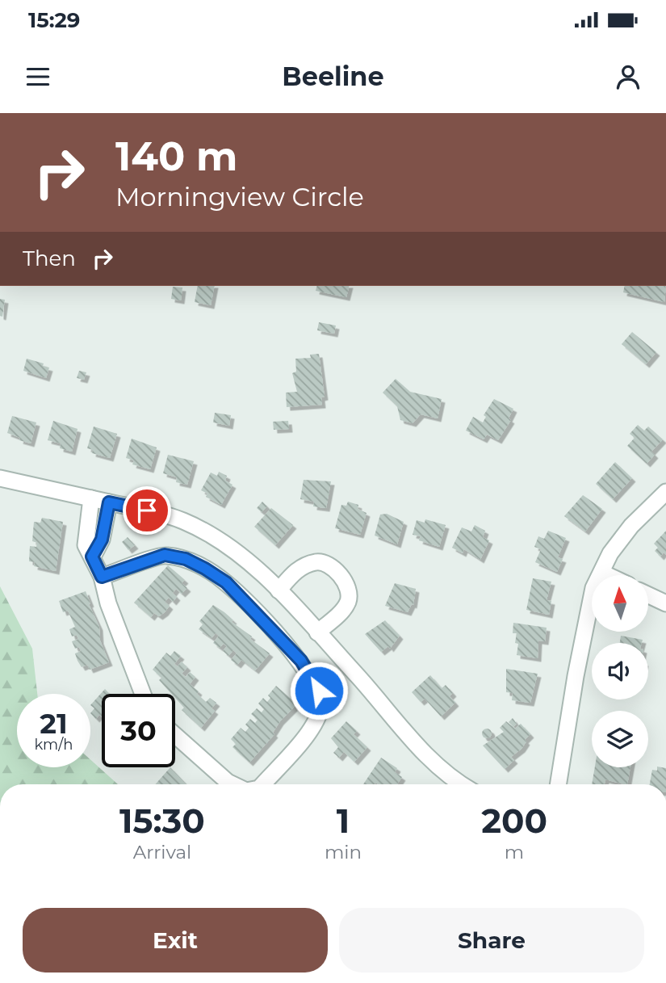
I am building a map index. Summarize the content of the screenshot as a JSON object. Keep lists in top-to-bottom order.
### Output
{
  "north": "top",
  "page": {
    "status": "15:29",
    "header": "Beeline",
    "turn": ["140 m", "Morningview Circle"],
    "then": "Then",
    "speed": "21 km/h",
    "limit": "30",
    "eta": [
      "15:30",
      "Arrival",
      "1",
      "min",
      "200",
      "m"
    ],
    "buttons": ["Exit", "Share"]
  }
}
